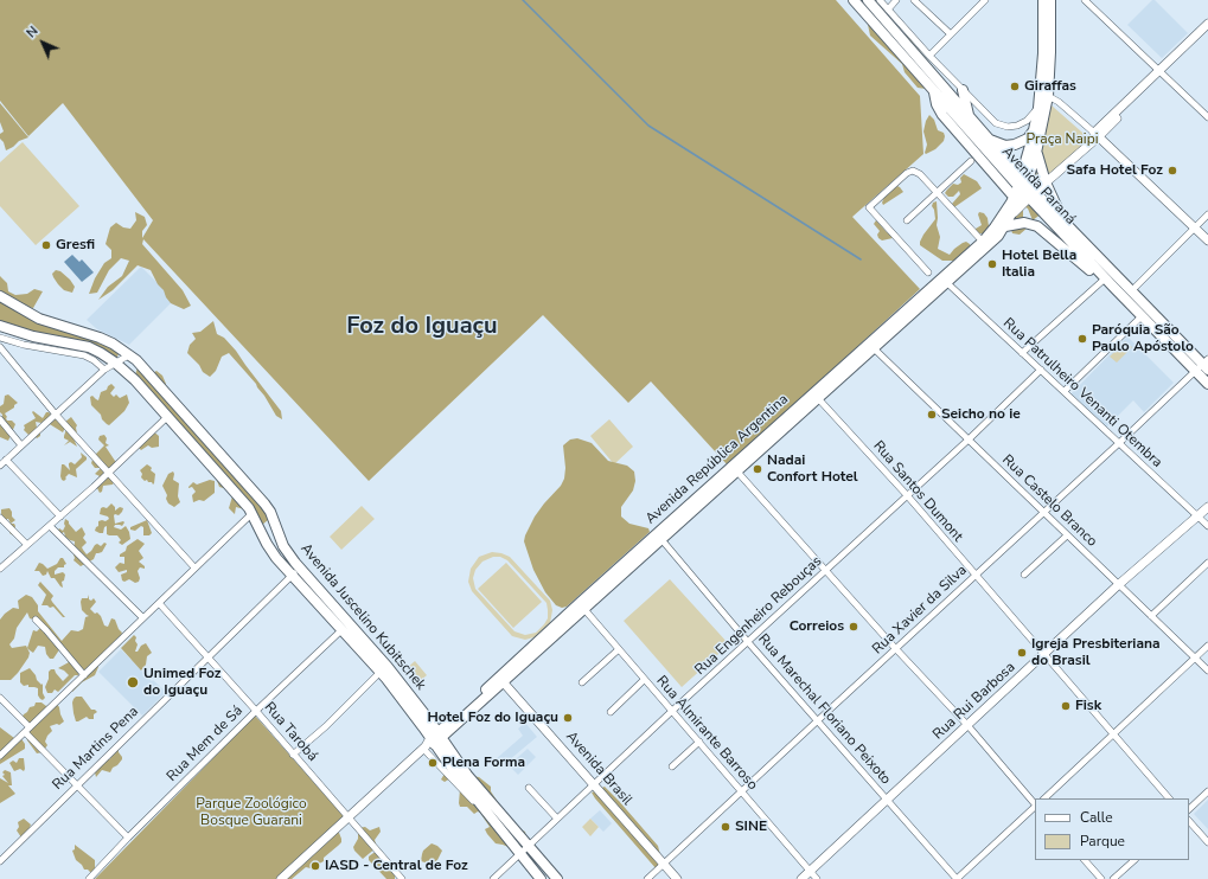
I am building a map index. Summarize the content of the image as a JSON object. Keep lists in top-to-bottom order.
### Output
{
  "streets": {
    "main road": ["Avenida Paraná", "Avenida República Argentina", "Avenida Juscelino Kubitschek"],
    "street": [
      "Rua Patrulheiro Venanti Otembra",
      "Rua Santos Dumont",
      "Rua Castelo Branco",
      "Rua Xavier da Silva",
      "Rua Engenheiro Rebouças",
      "Rua Rui Barbosa",
      "Rua Marechal Floriano Peixoto",
      "Rua Tarobá",
      "Rua Almirante Barroso",
      "Rua Mem de Sá",
      "Rua Martins Pena",
      "Avenida Brasil"
    ]
  },
  "crossings": [
    ["Avenida Paraná", "Avenida República Argentina"],
    ["Avenida Paraná", "Rua Xavier da Silva"],
    ["Rua Patrulheiro Venanti Otembra", "Avenida República Argentina"],
    ["Rua Patrulheiro Venanti Otembra", "Rua Xavier da Silva"],
    ["Rua Patrulheiro Venanti Otembra", "Rua Engenheiro Rebouças"],
    ["Rua Patrulheiro Venanti Otembra", "Rua Rui Barbosa"],
    ["Avenida República Argentina", "Rua Santos Dumont"],
    ["Avenida República Argentina", "Rua Castelo Branco"],
    ["Avenida República Argentina", "Avenida Juscelino Kubitschek"],
    ["Avenida República Argentina", "Rua Marechal Floriano Peixoto"],
    ["Avenida República Argentina", "Rua Tarobá"],
    ["Avenida República Argentina", "Rua Almirante Barroso"],
    ["Avenida República Argentina", "Avenida Brasil"],
    ["Rua Santos Dumont", "Rua Xavier da Silva"],
    ["Rua Santos Dumont", "Rua Engenheiro Rebouças"],
    ["Rua Santos Dumont", "Rua Rui Barbosa"],
    ["Rua Castelo Branco", "Rua Xavier da Silva"],
    ["Rua Castelo Branco", "Rua Engenheiro Rebouças"],
    ["Rua Castelo Branco", "Rua Rui Barbosa"],
    ["Rua Xavier da Silva", "Rua Marechal Floriano Peixoto"],
    ["Rua Xavier da Silva", "Rua Almirante Barroso"],
    ["Rua Xavier da Silva", "Avenida Brasil"],
    ["Rua Engenheiro Rebouças", "Avenida Juscelino Kubitschek"],
    ["Rua Engenheiro Rebouças", "Rua Marechal Floriano Peixoto"],
    ["Rua Engenheiro Rebouças", "Rua Almirante Barroso"],
    ["Rua Engenheiro Rebouças", "Avenida Brasil"],
    ["Avenida Juscelino Kubitschek", "Rua Mem de Sá"],
    ["Avenida Juscelino Kubitschek", "Rua Martins Pena"],
    ["Rua Rui Barbosa", "Rua Marechal Floriano Peixoto"],
    ["Rua Rui Barbosa", "Rua Almirante Barroso"],
    ["Rua Tarobá", "Rua Mem de Sá"],
    ["Rua Tarobá", "Rua Martins Pena"]
  ],
  "districts": ["Foz do Iguaçu"],
  "parks": ["Praça Naipi", "Parque Zoológico Bosque Guarani"],
  "places": [
    "Giraffas",
    "Safa Hotel Foz",
    "Gresfi",
    "Hotel Bella Italia",
    "Paróquia São Paulo Apóstolo",
    "Seicho no ie",
    "Nadai Confort Hotel",
    "Correios",
    "Igreja Presbiteriana do Brasil",
    "Unimed Foz do Iguaçu",
    "Fisk",
    "Hotel Foz do Iguaçu",
    "Plena Forma",
    "SINE",
    "IASD - Central de Foz"
  ],
  "legend": ["Calle", "Parque"],
  "north": "top left"
}
